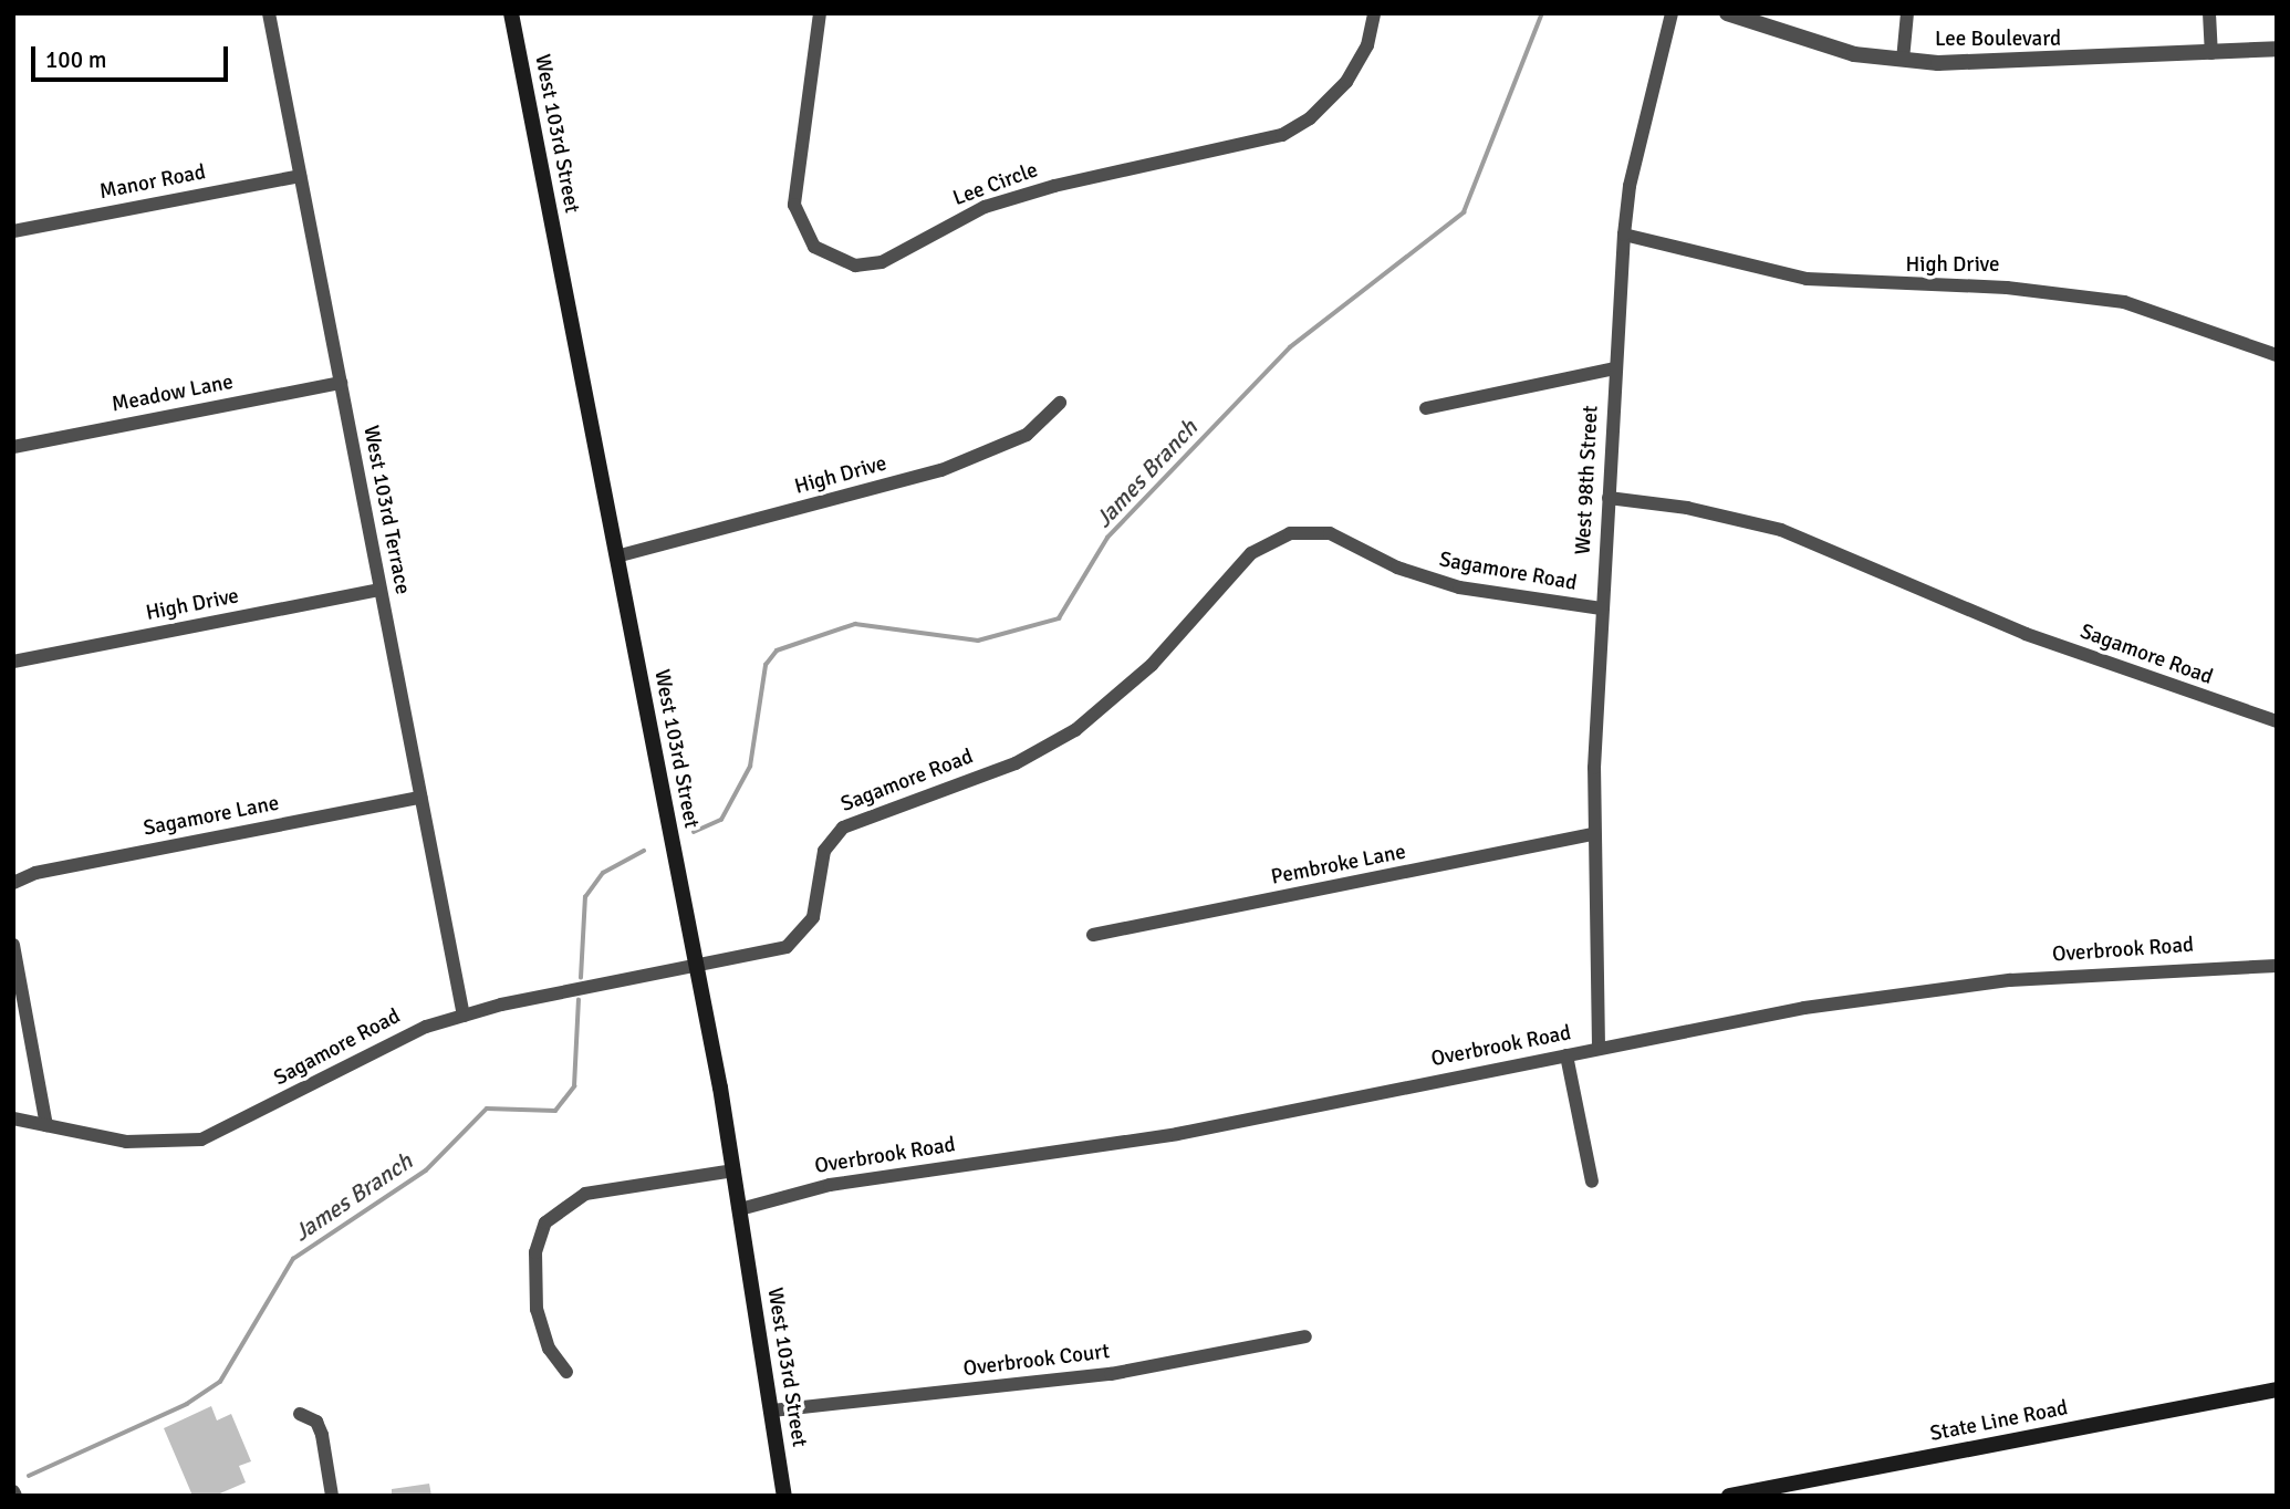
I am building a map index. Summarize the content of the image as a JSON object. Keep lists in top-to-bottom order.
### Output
{
  "streets": {
    "main road": ["West 103rd Street", "State Line Road"],
    "street": [
      "Lee Boulevard",
      "Manor Road",
      "Lee Circle",
      "High Drive",
      "Meadow Lane",
      "West 98th Street",
      "West 103rd Terrace",
      "Sagamore Road",
      "Sagamore Lane",
      "Pembroke Lane",
      "Overbrook Road",
      "Overbrook Court"
    ]
  },
  "crossings": [
    ["West 103rd Street", "High Drive"],
    ["West 103rd Street", "Sagamore Road"],
    ["West 103rd Street", "Overbrook Road"],
    ["West 103rd Street", "Overbrook Court"],
    ["Manor Road", "West 103rd Terrace"],
    ["High Drive", "West 98th Street"],
    ["High Drive", "West 103rd Terrace"],
    ["Meadow Lane", "West 103rd Terrace"],
    ["West 98th Street", "Sagamore Road"],
    ["West 98th Street", "Pembroke Lane"],
    ["West 98th Street", "Overbrook Road"],
    ["West 103rd Terrace", "Sagamore Road"],
    ["West 103rd Terrace", "Sagamore Lane"]
  ],
  "water": ["James Branch"],
  "scale_bar": "100 m"
}
